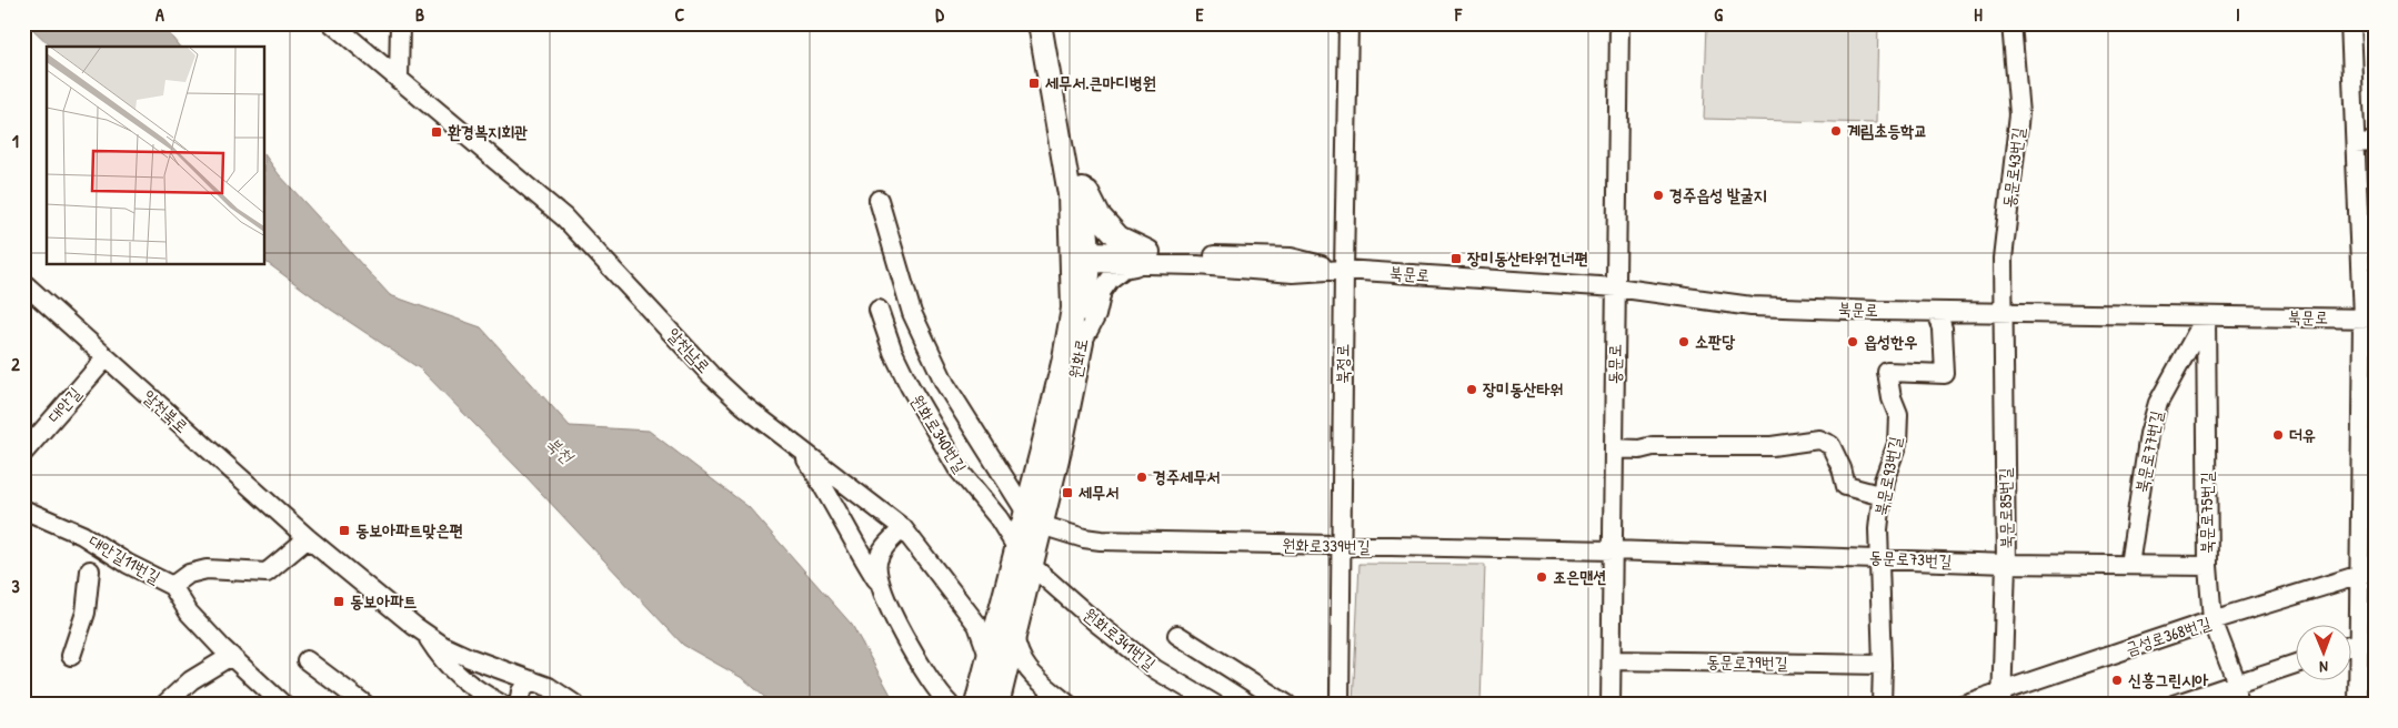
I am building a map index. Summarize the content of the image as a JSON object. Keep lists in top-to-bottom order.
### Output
{
  "streets": {
    "main road": ["원화로"],
    "street": [
      "동문로43번길",
      "북문로",
      "알천남로",
      "북정로",
      "동문로",
      "대안길",
      "알천북로",
      "원화로340번길",
      "북문로77번길",
      "북문로93번길",
      "북문로85번길",
      "북문로75번길",
      "원화로339번길",
      "대안길11번길",
      "동문로73번길",
      "금성로368번길",
      "원화로341번길",
      "동문로79번길"
    ]
  },
  "crossings": [
    ["동문로43번길", "북문로"],
    ["동문로43번길", "북문로85번길"],
    ["북문로", "원화로"],
    ["북문로", "북정로"],
    ["북문로", "동문로"],
    ["북문로", "북문로77번길"],
    ["북문로", "북문로93번길"],
    ["북문로", "북문로85번길"],
    ["북문로", "북문로75번길"],
    ["알천남로", "원화로"],
    ["원화로", "원화로340번길"],
    ["원화로", "원화로339번길"],
    ["원화로", "원화로341번길"],
    ["북정로", "원화로339번길"],
    ["동문로", "원화로339번길"],
    ["동문로", "동문로73번길"],
    ["동문로", "동문로79번길"],
    ["대안길", "알천북로"],
    ["북문로77번길", "북문로75번길"],
    ["북문로77번길", "동문로73번길"],
    ["북문로93번길", "동문로73번길"],
    ["북문로93번길", "동문로79번길"],
    ["북문로85번길", "동문로73번길"],
    ["북문로85번길", "금성로368번길"],
    ["북문로75번길", "동문로73번길"],
    ["북문로75번길", "금성로368번길"],
    ["원화로339번길", "동문로73번길"]
  ],
  "water": ["북천"],
  "places": {
    "transit": [
      "세무서.큰마디병원",
      "환경복지회관",
      "장미동산타워건너편",
      "세무서",
      "동보아파트맞은편",
      "동보아파트"
    ],
    "other": [
      "계림초등학교",
      "경주읍성 발굴지",
      "소판당",
      "읍성한우",
      "장미동산타워",
      "더유",
      "경주세무서",
      "조은맨션",
      "신흥그린시아"
    ]
  },
  "north": "bottom",
  "grid": {
    "columns": [
      "A",
      "B",
      "C",
      "D",
      "E",
      "F",
      "G",
      "H",
      "I"
    ],
    "rows": ["1", "2", "3"]
  }
}
